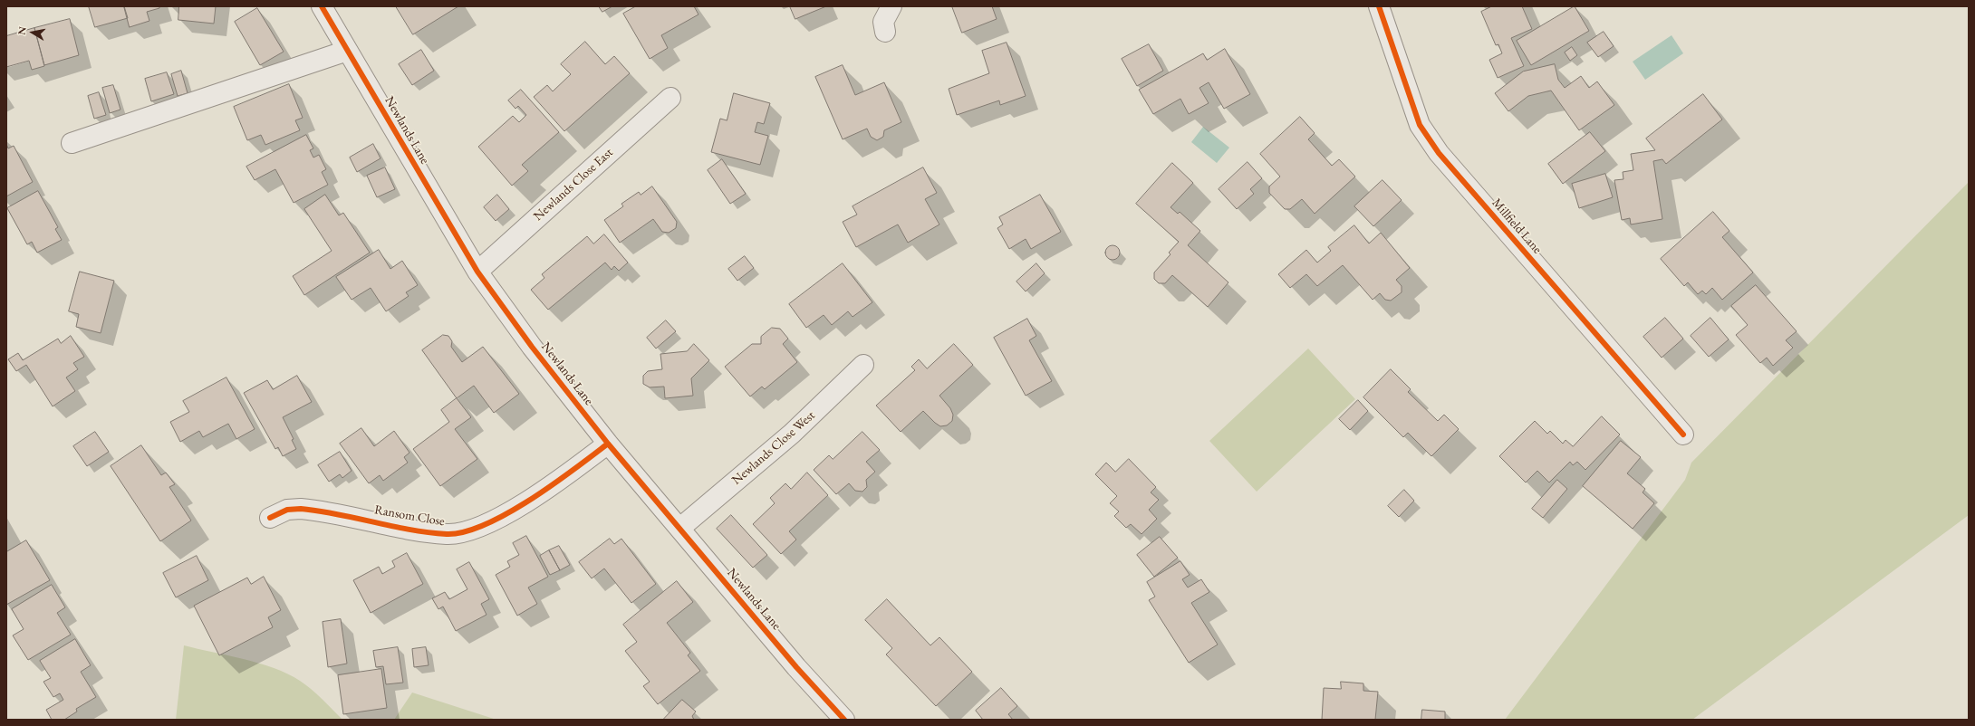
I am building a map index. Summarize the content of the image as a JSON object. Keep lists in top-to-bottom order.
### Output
{
  "streets": {
    "street": [
      "Newlands Lane",
      "Newlands Close East",
      "Millfield Lane",
      "Newlands Close West",
      "Ransom Close"
    ]
  },
  "crossings": [
    ["Newlands Lane", "Newlands Close East"],
    ["Newlands Lane", "Newlands Close West"],
    ["Newlands Lane", "Ransom Close"]
  ],
  "north": "left"
}
